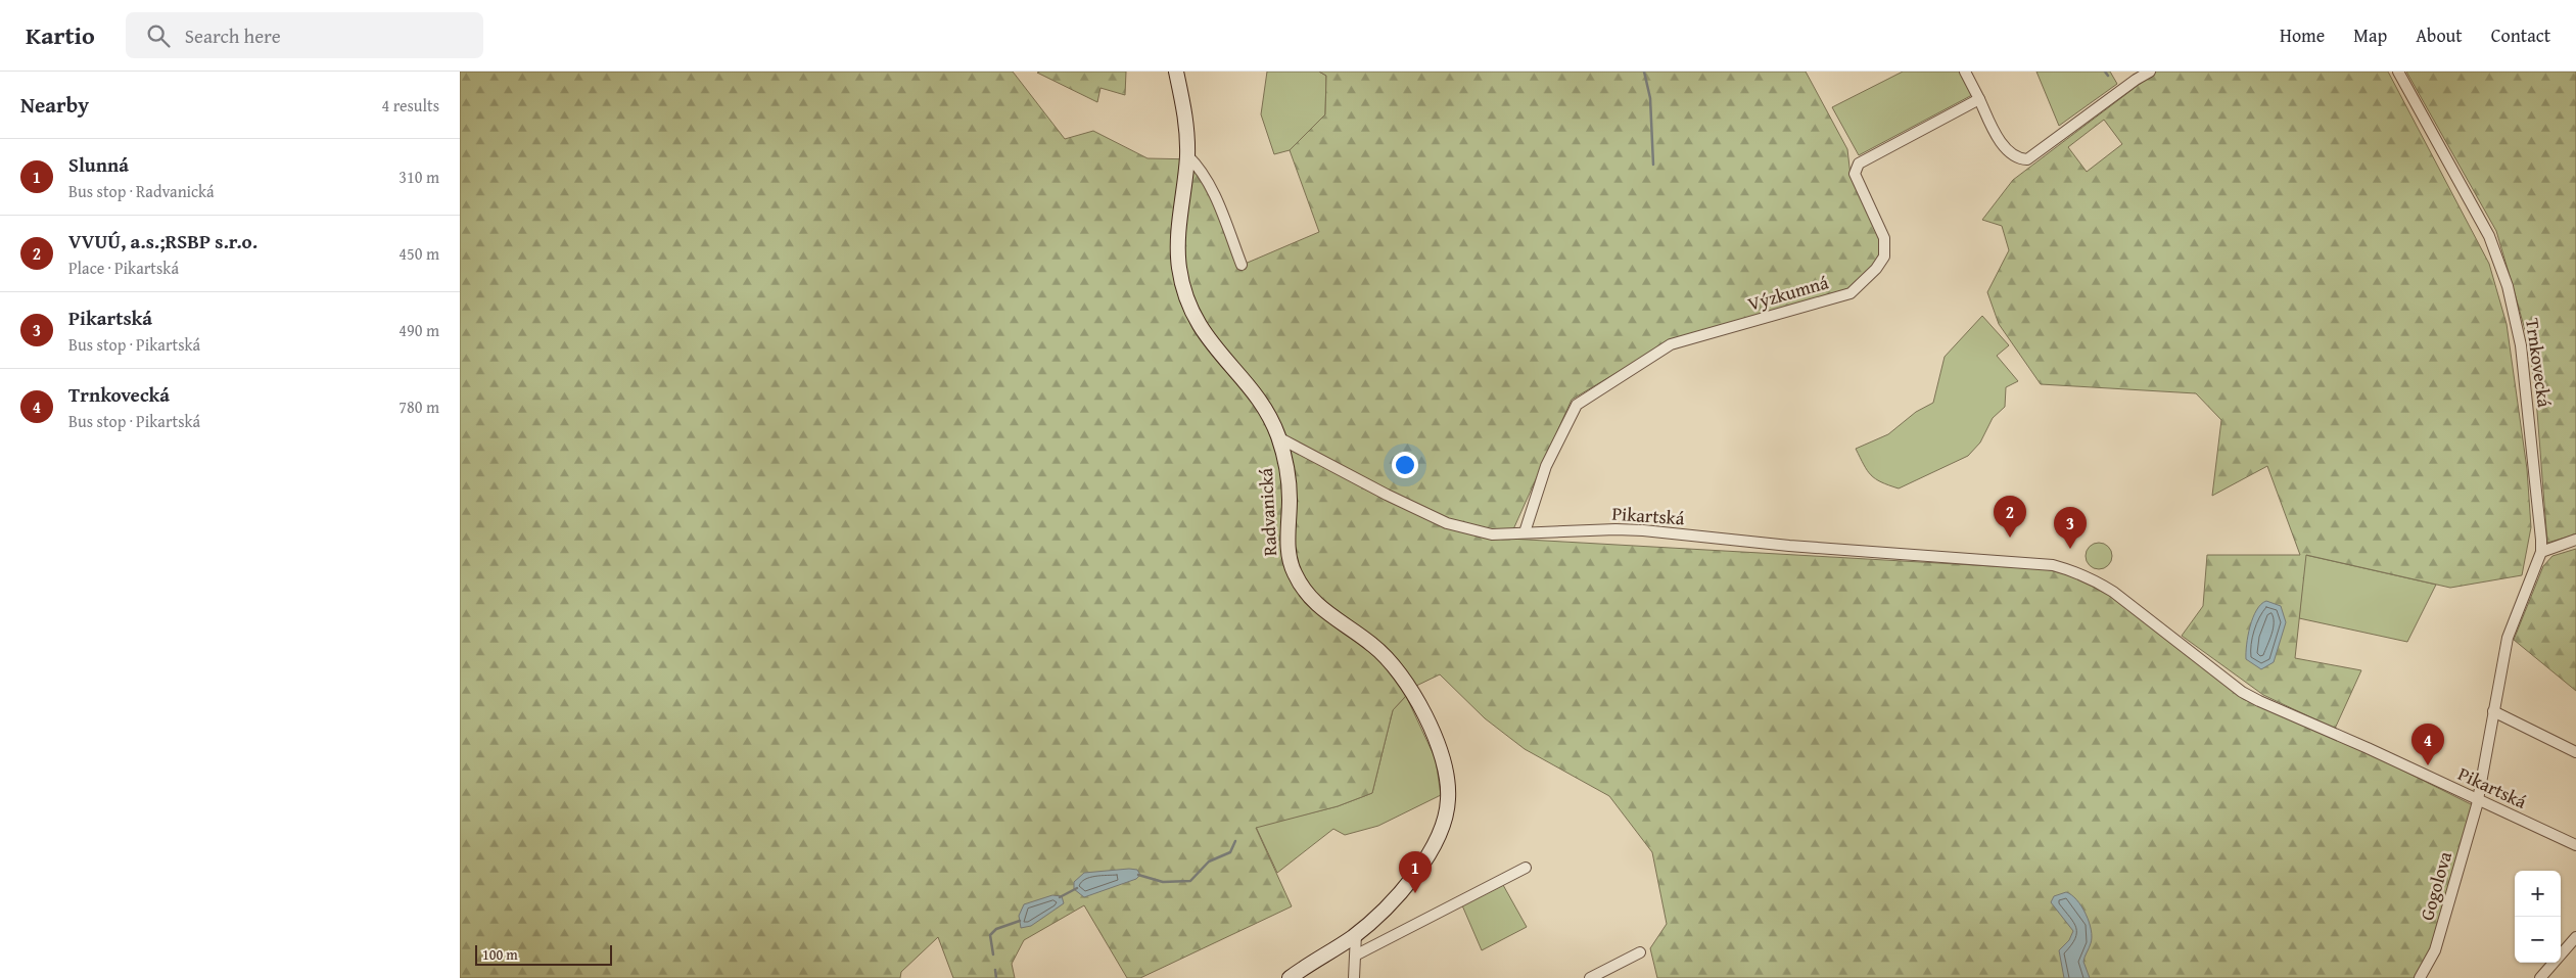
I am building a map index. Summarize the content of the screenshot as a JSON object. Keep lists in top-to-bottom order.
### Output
{
  "streets": {
    "street": [
      "Výzkumná",
      "Trnkovecká",
      "Radvanická",
      "Pikartská",
      "Gogolova"
    ]
  },
  "crossings": [
    ["Výzkumná", "Pikartská"],
    ["Trnkovecká", "Pikartská"],
    ["Trnkovecká", "Gogolova"],
    ["Radvanická", "Pikartská"],
    ["Pikartská", "Gogolova"]
  ],
  "scale_bar": "100 m",
  "page": {
    "header": "Kartio",
    "search": "Search here",
    "nav": [
      "Home",
      "Map",
      "About",
      "Contact"
    ],
    "heading": ["Nearby", "4 results"],
    "list": [
      {
        "mark": "1",
        "name": "Slunná",
        "note": "Bus stop · Radvanická",
        "value": "310 m"
      },
      {
        "mark": "2",
        "name": "VVUÚ, a.s.;RSBP s.r.o.",
        "note": "Place · Pikartská",
        "value": "450 m"
      },
      {
        "mark": "3",
        "name": "Pikartská",
        "note": "Bus stop · Pikartská",
        "value": "490 m"
      },
      {
        "mark": "4",
        "name": "Trnkovecká",
        "note": "Bus stop · Pikartská",
        "value": "780 m"
      }
    ],
    "pins": [
      "2",
      "3",
      "4",
      "1"
    ],
    "map_buttons": ["+", "−"],
    "scale": "100 m"
  }
}
